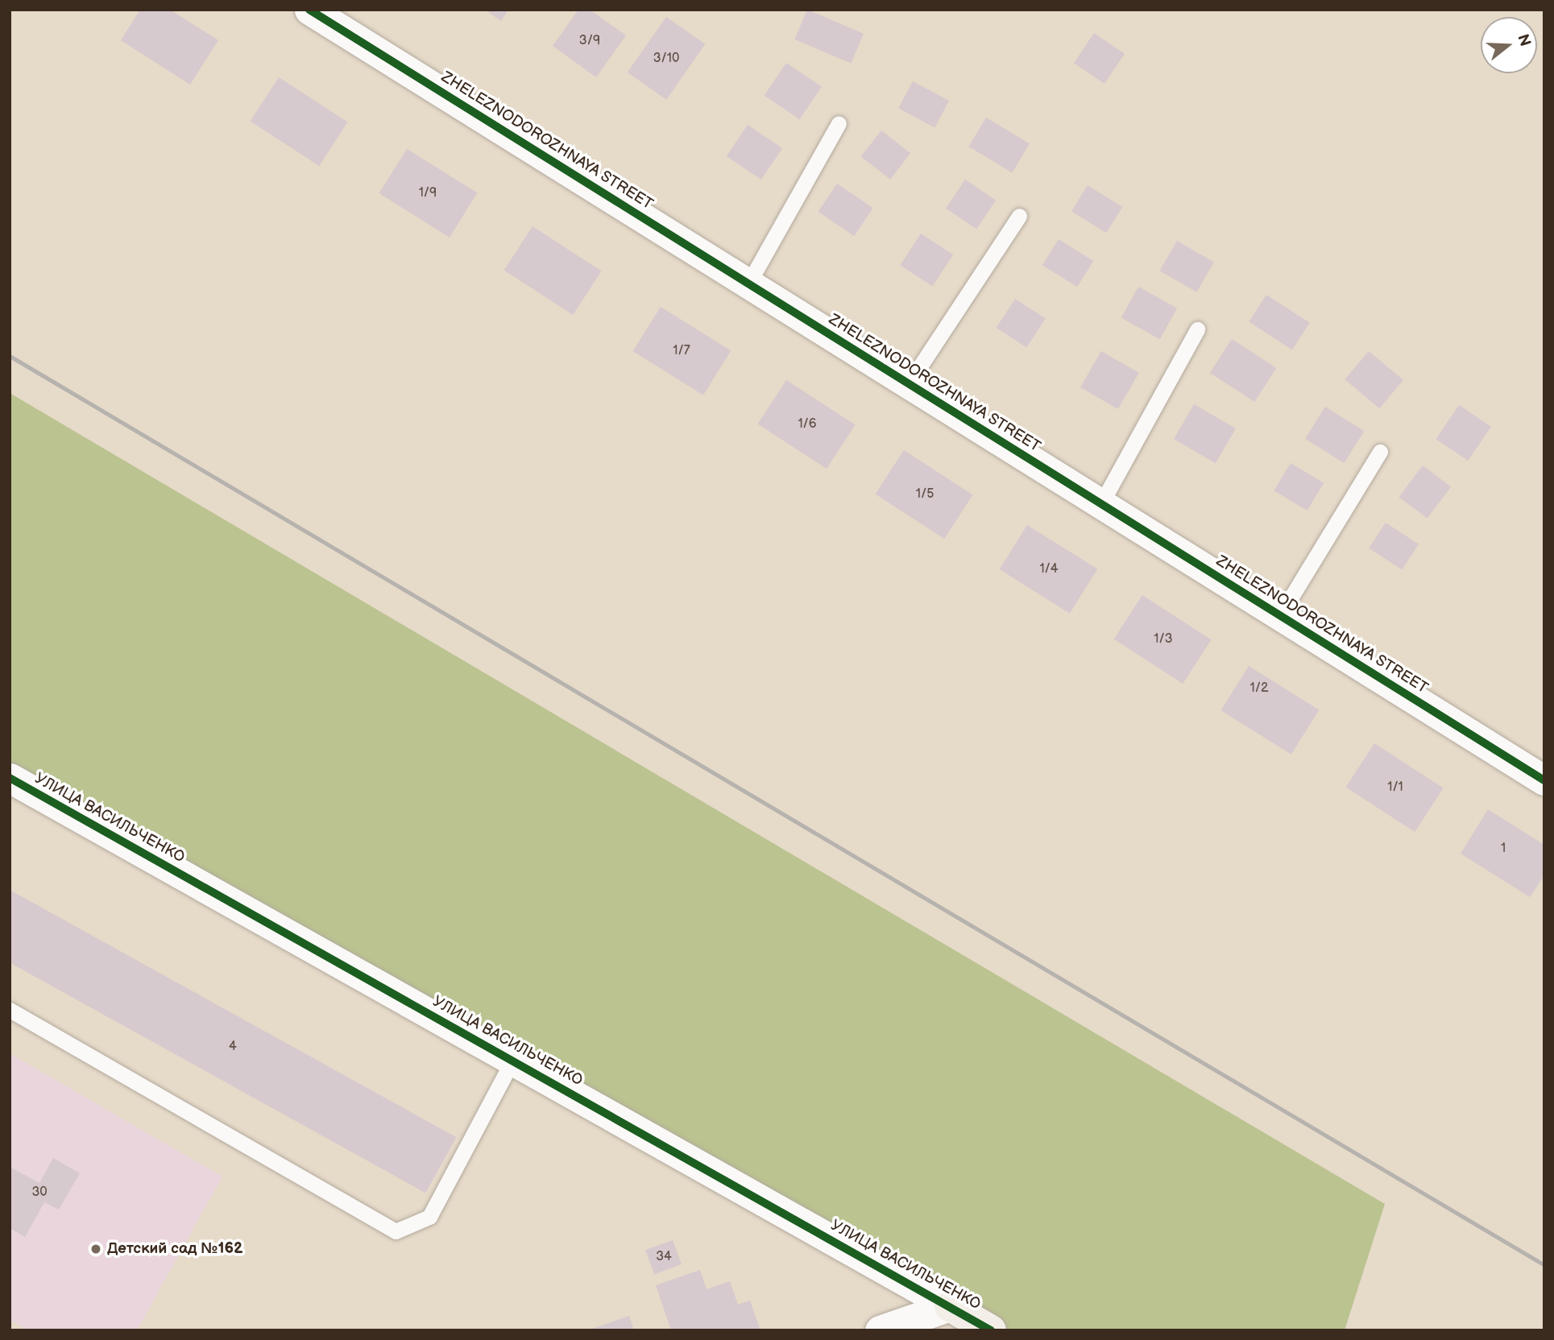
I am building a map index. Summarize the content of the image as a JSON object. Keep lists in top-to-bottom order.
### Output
{
  "streets": {
    "street": ["ZHELEZNODOROZHNAYA STREET", "УЛИЦА ВАСИЛЬЧЕНКО"]
  },
  "places": ["Детский сад №162"],
  "house_numbers": [
    "3/9",
    "3/10",
    "1/9",
    "1/7",
    "1/6",
    "1/5",
    "1/4",
    "1/3",
    "1/2",
    "1/1",
    "1",
    "4",
    "30",
    "34"
  ],
  "north": "right"
}
